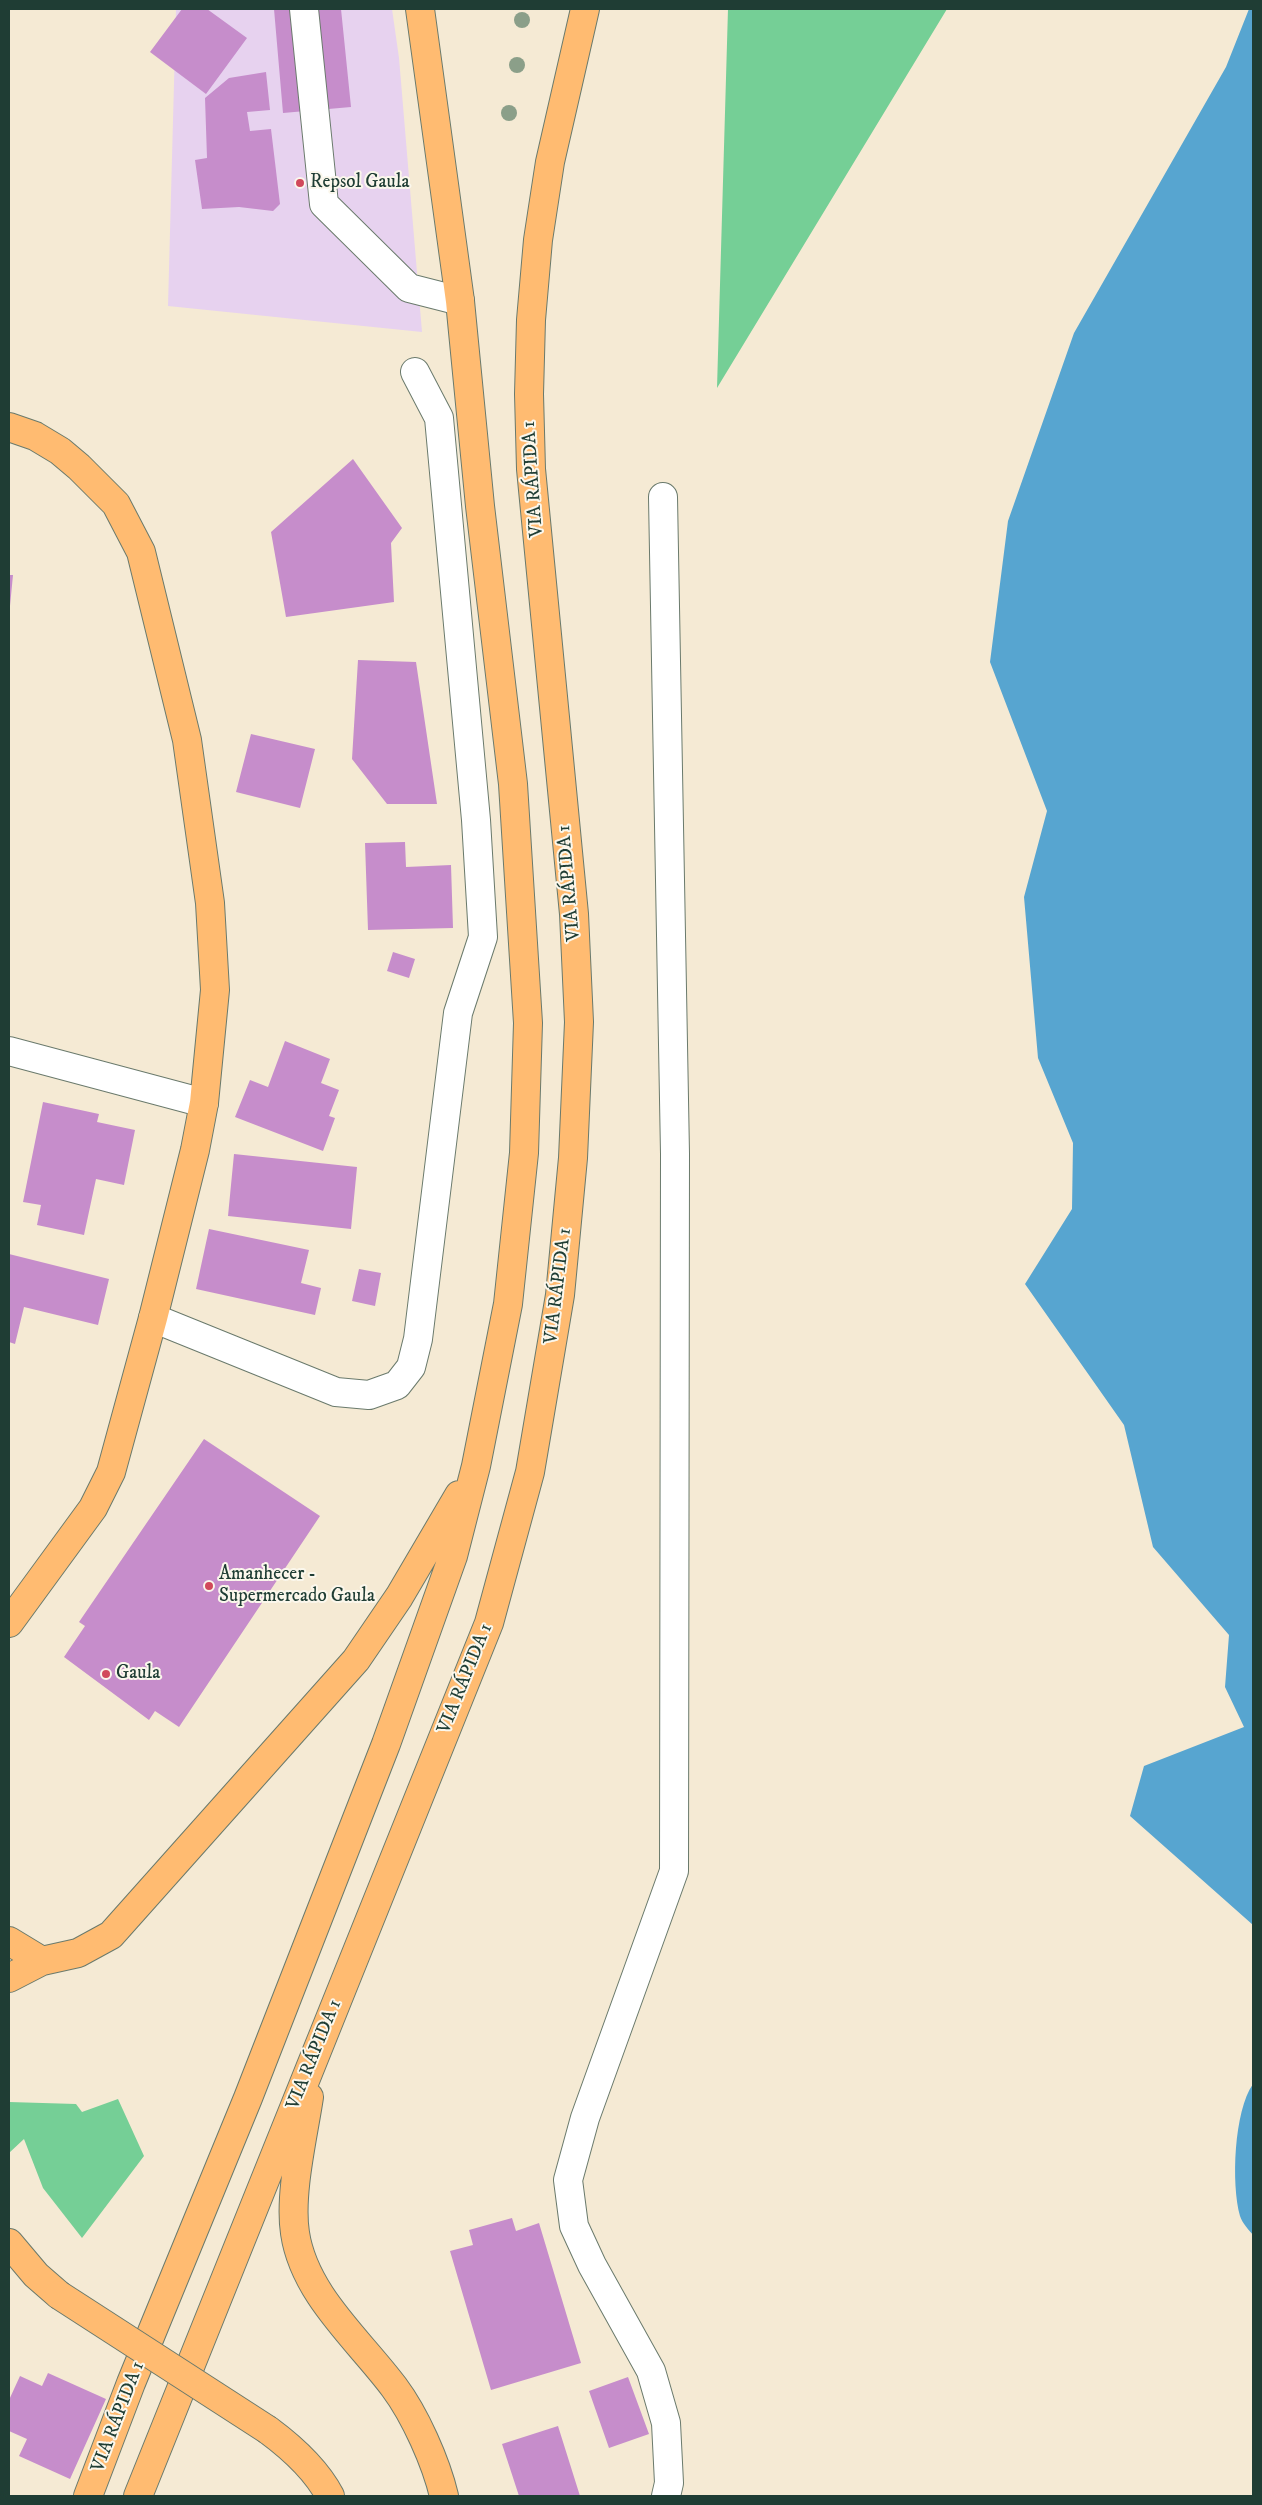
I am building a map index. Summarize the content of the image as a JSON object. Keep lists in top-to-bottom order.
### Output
{
  "streets": {
    "main road": ["VIA RÁPIDA 1"]
  },
  "places": ["Repsol Gaula", "Amanhecer - Supermercado Gaula", "Gaula"]
}
